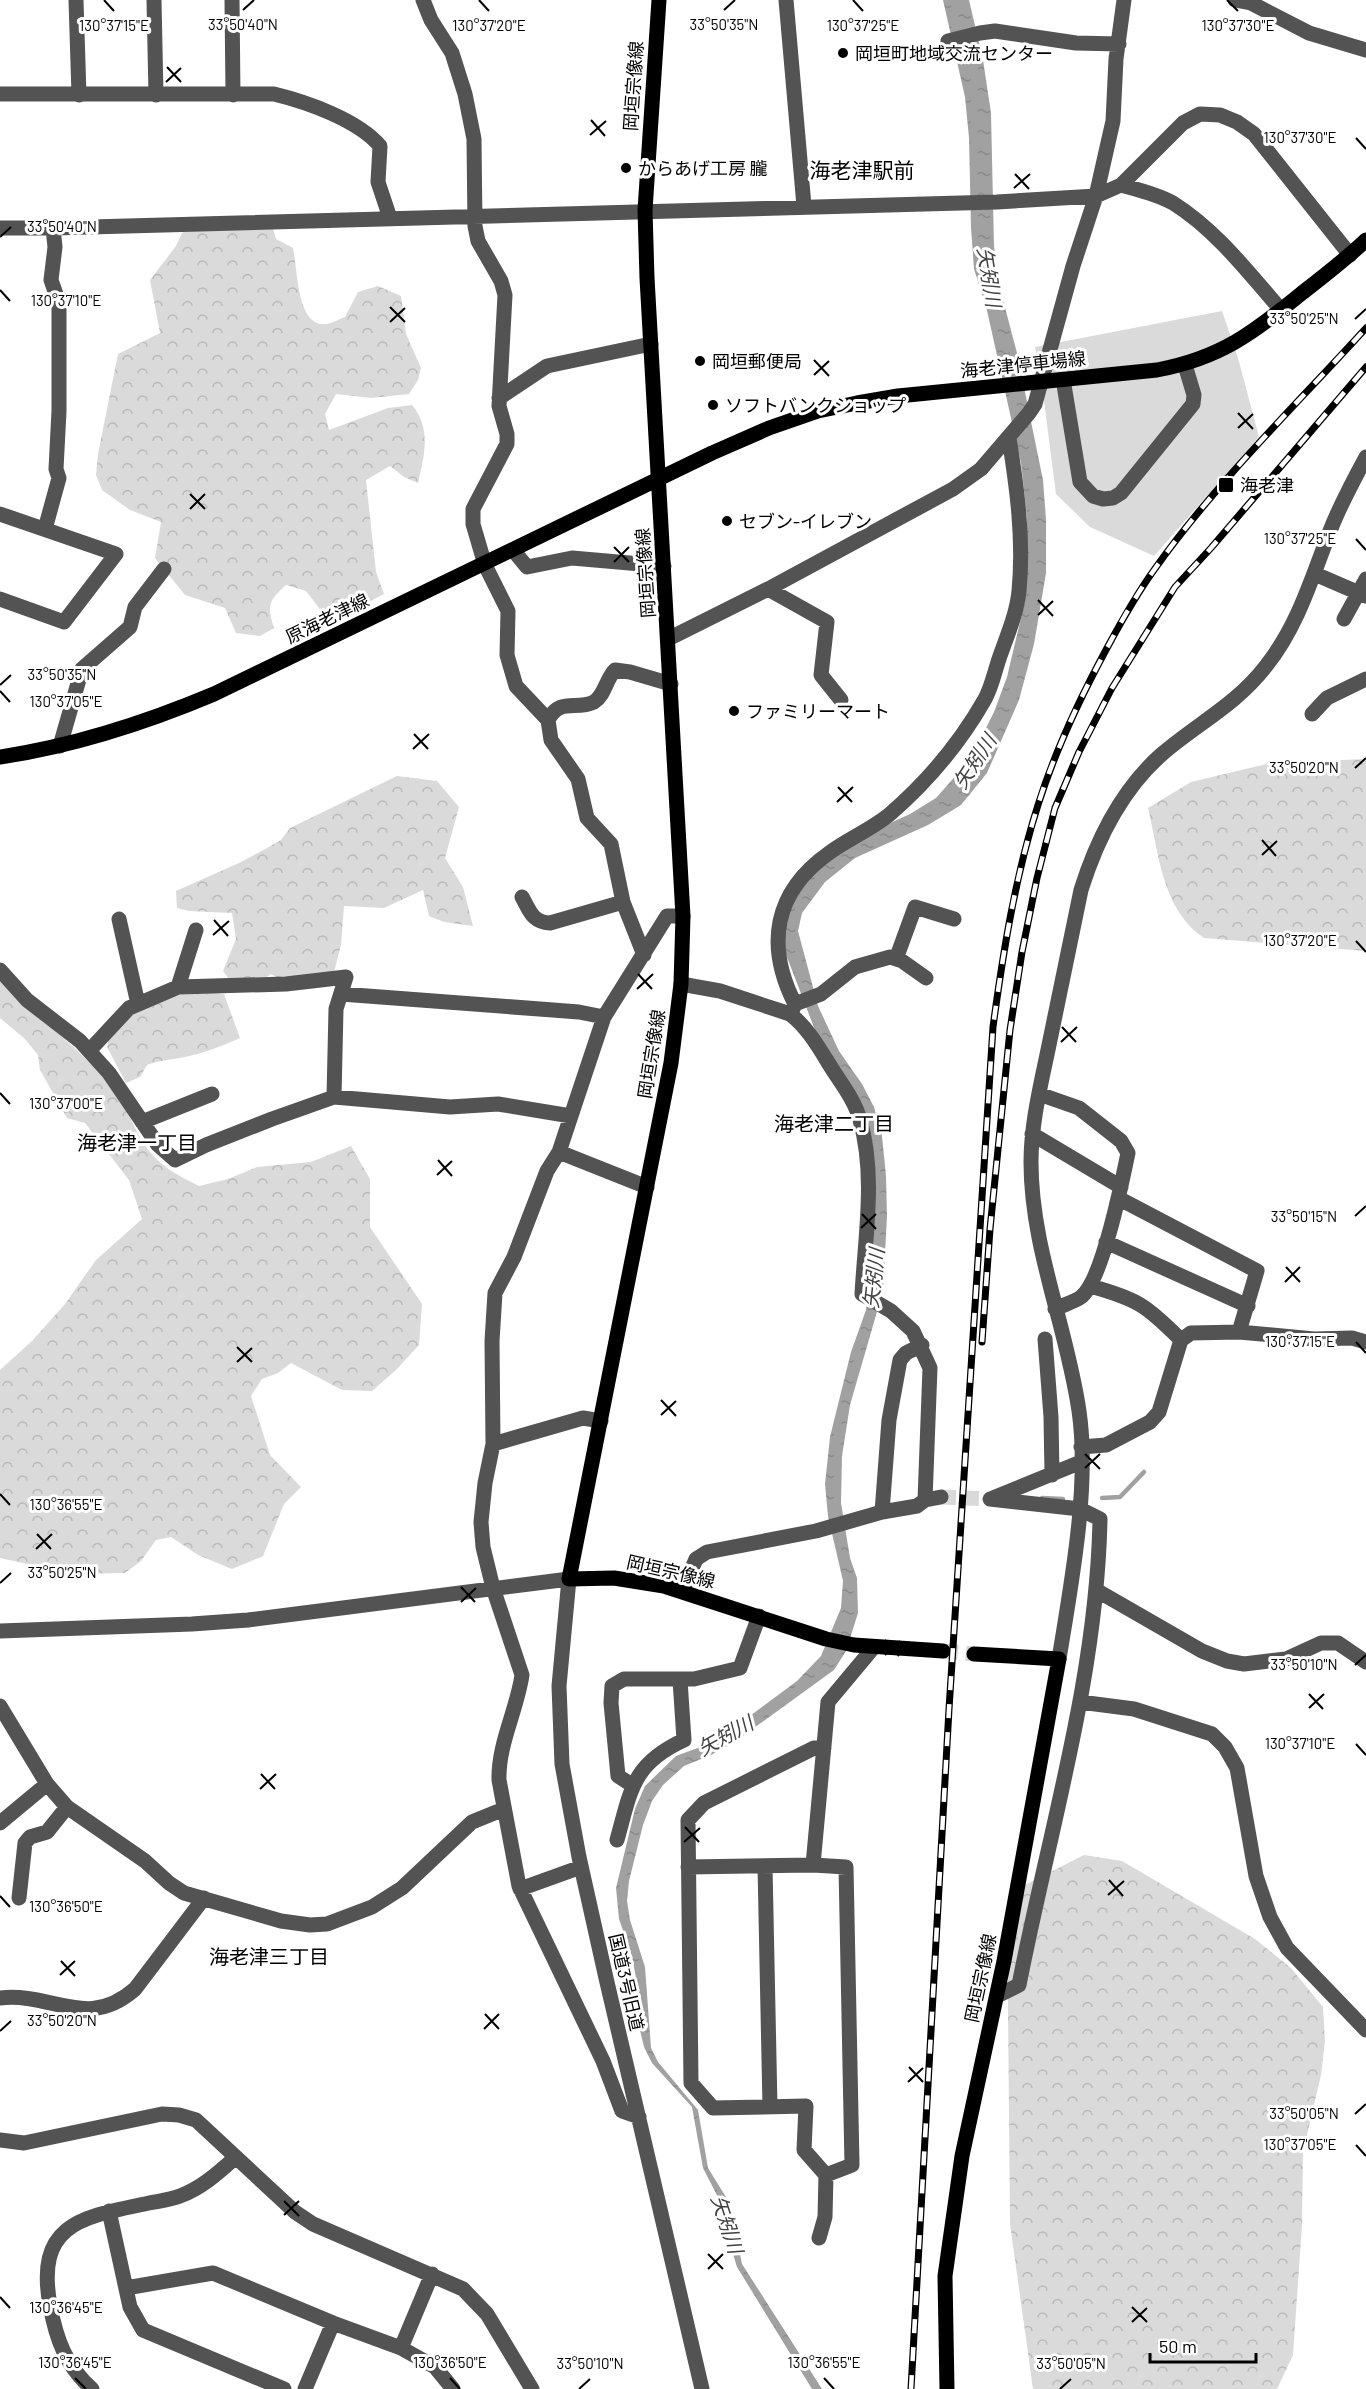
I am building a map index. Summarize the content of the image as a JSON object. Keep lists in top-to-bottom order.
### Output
{
  "streets": {
    "main road": ["岡垣宗像線", "海老津停車場線", "原海老津線"],
    "street": ["国道3号旧道"]
  },
  "crossings": [
    ["岡垣宗像線", "海老津停車場線"],
    ["岡垣宗像線", "原海老津線"],
    ["岡垣宗像線", "国道3号旧道"],
    ["海老津停車場線", "原海老津線"]
  ],
  "districts": [
    "海老津駅前",
    "海老津二丁目",
    "海老津一丁目",
    "海老津三丁目"
  ],
  "water": ["矢矧川"],
  "places": {
    "other": [
      "岡垣町地域交流センター",
      "からあげ工房 朧",
      "岡垣郵便局",
      "ソフトバンクショップ",
      "セブン-イレブン",
      "ファミリーマート"
    ],
    "transit": ["海老津"]
  },
  "scale_bar": "50 m",
  "coordinates": [
    "33°50'40\"N",
    "33°50'35\"N",
    "130°37'15\"E",
    "130°37'20\"E",
    "130°37'30\"E",
    "130°37'25\"E",
    "130°37'10\"E",
    "33°50'25\"N",
    "130°37'05\"E",
    "33°50'20\"N",
    "130°37'00\"E",
    "33°50'15\"N",
    "130°36'55\"E",
    "33°50'10\"N",
    "130°36'50\"E",
    "33°50'05\"N",
    "130°36'45\"E"
  ]
}
